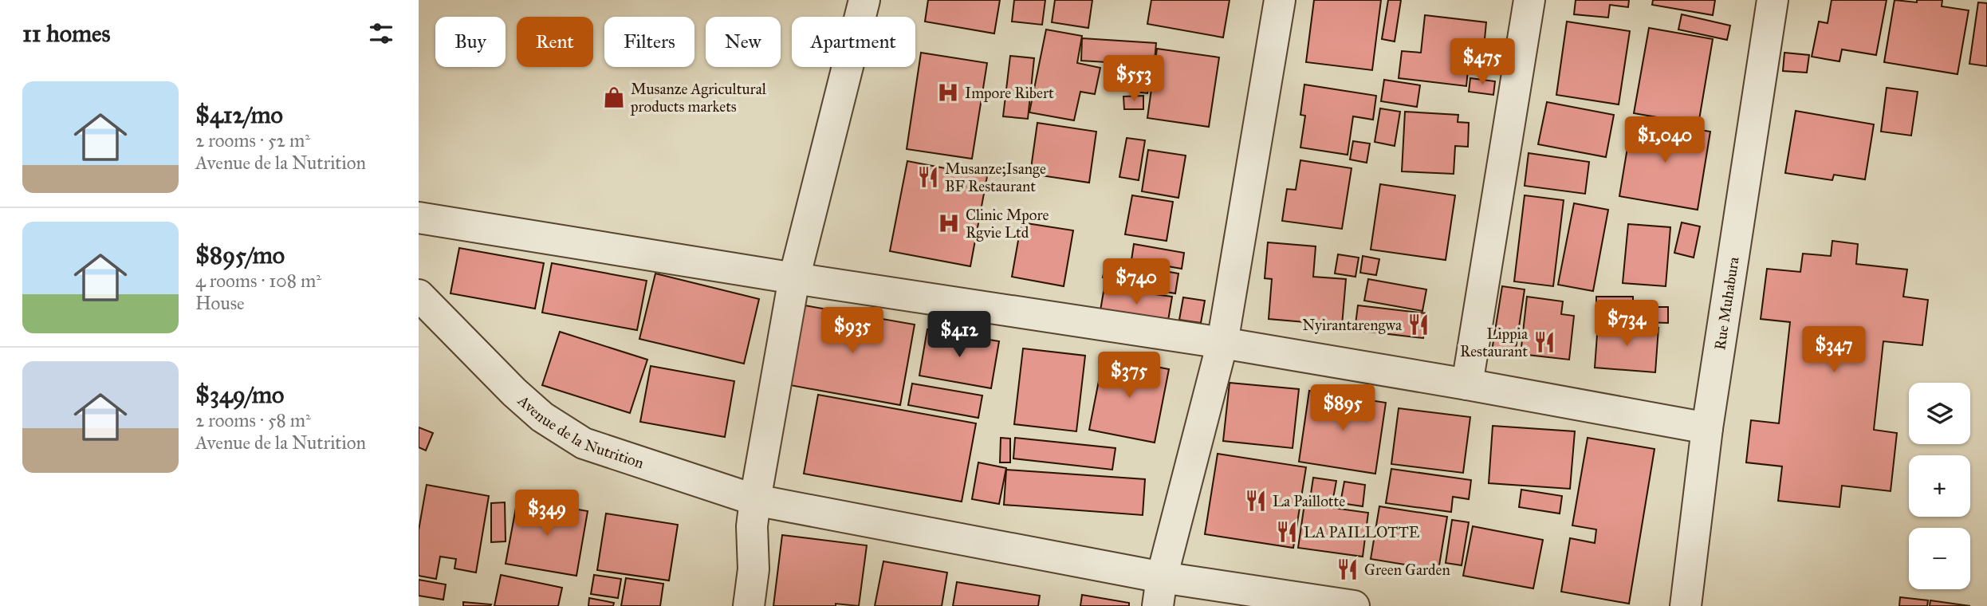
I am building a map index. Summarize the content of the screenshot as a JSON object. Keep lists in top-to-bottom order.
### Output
{
  "streets": {
    "street": ["Rue Muhabura", "Avenue de la Nutrition"]
  },
  "places": {
    "hospital": ["Impore Ribert", "Clinic Mpore Rgvie Ltd"],
    "shop": ["Musanze Agricultural products markets"],
    "restaurant": [
      "Musanze;Isange BF Restaurant",
      "Nyirantarengwa",
      "Lippia Restaurant",
      "La Paillotte",
      "LA PAILLOTTE",
      "Green Garden"
    ]
  },
  "page": {
    "heading": "11 homes",
    "chip": [
      "Buy",
      "Rent",
      "Filters",
      "New",
      "Apartment"
    ],
    "price": [
      "$475",
      "$553",
      "$1,040",
      "$740",
      "$734",
      "$935",
      "$412",
      "$347",
      "$375",
      "$895",
      "$349"
    ],
    "list": [
      {
        "name": "$412/mo",
        "note": "2 rooms · 52 m² · Avenue de la Nutrition"
      },
      {
        "name": "$895/mo",
        "note": "4 rooms · 108 m² · House"
      },
      {
        "name": "$349/mo",
        "note": "2 rooms · 58 m² · Avenue de la Nutrition"
      }
    ],
    "map_buttons": ["+", "−"]
  }
}
